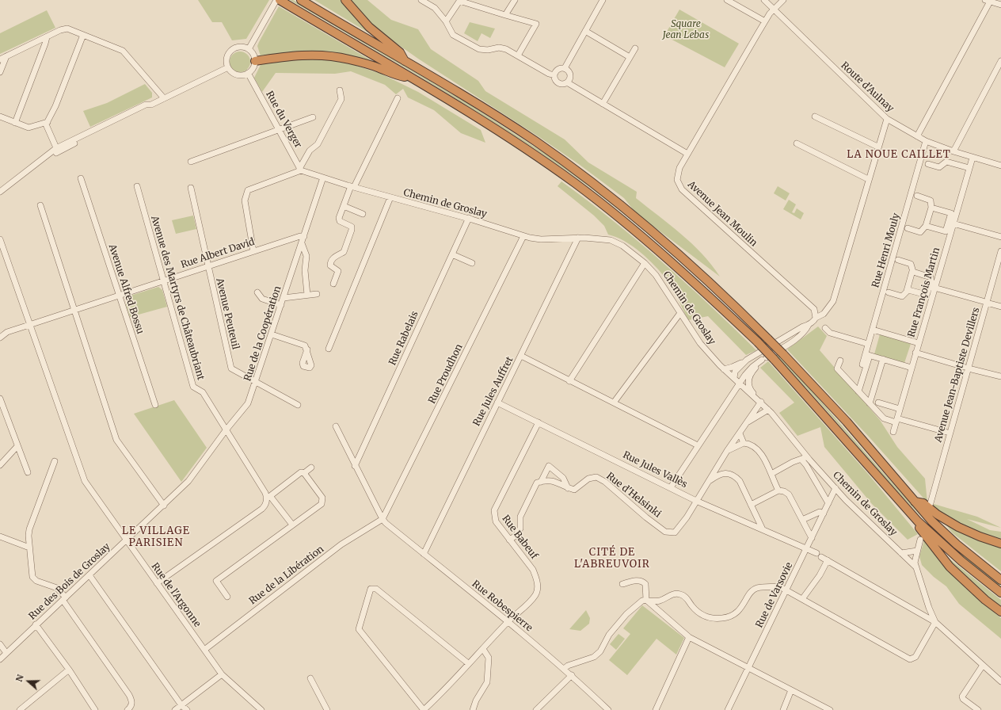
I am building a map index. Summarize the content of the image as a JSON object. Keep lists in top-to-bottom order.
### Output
{
  "streets": {
    "street": [
      "Route d'Aulnay",
      "Rue du Verger",
      "Chemin de Groslay",
      "Avenue Jean Moulin",
      "Rue Henri Mouly",
      "Rue Albert David",
      "Avenue Alfred Bossu",
      "Rue François Martin",
      "Avenue des Martyrs de Châteaubriant",
      "Avenue Peuteuil",
      "Rue de la Coopération",
      "Rue Rabelais",
      "Rue Proudhon",
      "Avenue Jean-Baptiste Devillers",
      "Rue Jules Auffret",
      "Rue Jules Vallès",
      "Rue d'Helsinki",
      "Rue Babeuf",
      "Rue de la Libération",
      "Rue des Bois de Groslay",
      "Rue de l'Argonne",
      "Rue de Varsovie",
      "Rue Robespierre"
    ]
  },
  "crossings": [
    ["Route d'Aulnay", "Avenue Jean Moulin"],
    ["Route d'Aulnay", "Rue Henri Mouly"],
    ["Route d'Aulnay", "Rue François Martin"],
    ["Rue du Verger", "Chemin de Groslay"],
    ["Chemin de Groslay", "Rue Rabelais"],
    ["Chemin de Groslay", "Rue Proudhon"],
    ["Chemin de Groslay", "Rue Jules Auffret"],
    ["Chemin de Groslay", "Rue Jules Vallès"],
    ["Chemin de Groslay", "Rue de Varsovie"],
    ["Rue Albert David", "Avenue Alfred Bossu"],
    ["Rue Albert David", "Avenue des Martyrs de Châteaubriant"],
    ["Rue Albert David", "Avenue Peuteuil"],
    ["Rue Albert David", "Rue de la Coopération"],
    ["Rue Albert David", "Rue de l'Argonne"],
    ["Avenue des Martyrs de Châteaubriant", "Rue de la Coopération"],
    ["Avenue des Martyrs de Châteaubriant", "Rue des Bois de Groslay"],
    ["Avenue Peuteuil", "Rue de la Coopération"],
    ["Rue de la Coopération", "Rue des Bois de Groslay"],
    ["Rue Proudhon", "Rue de la Libération"],
    ["Rue Proudhon", "Rue Robespierre"],
    ["Rue Jules Auffret", "Rue Jules Vallès"],
    ["Rue Jules Auffret", "Rue Robespierre"],
    ["Rue Jules Vallès", "Rue d'Helsinki"],
    ["Rue Jules Vallès", "Rue Babeuf"],
    ["Rue Jules Vallès", "Rue de Varsovie"],
    ["Rue Babeuf", "Rue Robespierre"],
    ["Rue de la Libération", "Rue de l'Argonne"],
    ["Rue de la Libération", "Rue Robespierre"],
    ["Rue des Bois de Groslay", "Rue de l'Argonne"]
  ],
  "districts": ["LA NOUE CAILLET", "LE VILLAGE PARISIEN", "CITÉ DE L'ABREUVOIR"],
  "parks": ["Square Jean Lebas"],
  "north": "left"
}
